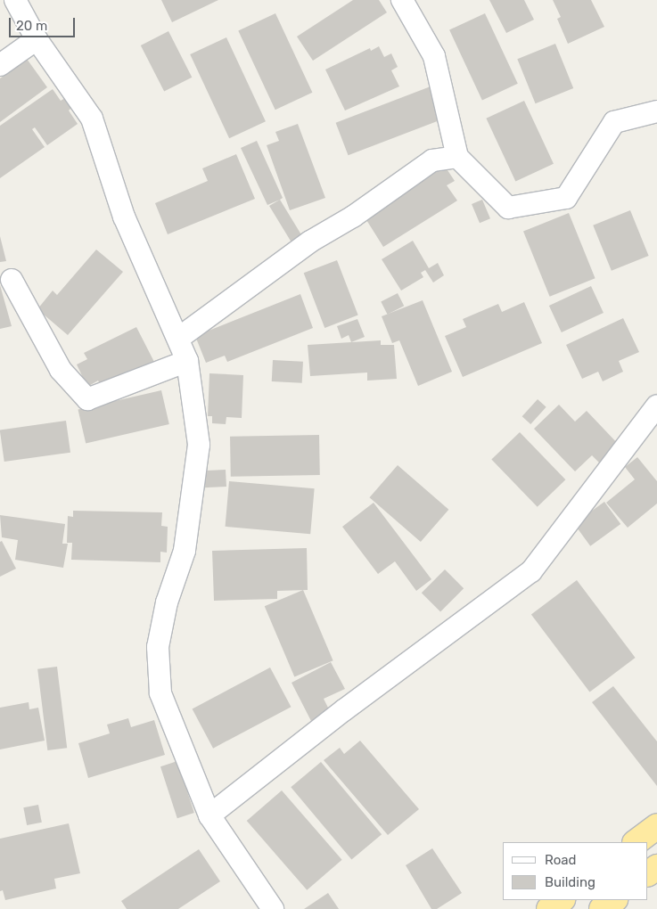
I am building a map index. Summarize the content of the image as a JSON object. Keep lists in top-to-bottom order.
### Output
{
  "legend": ["Road", "Building"],
  "scale_bar": "20 m"
}
